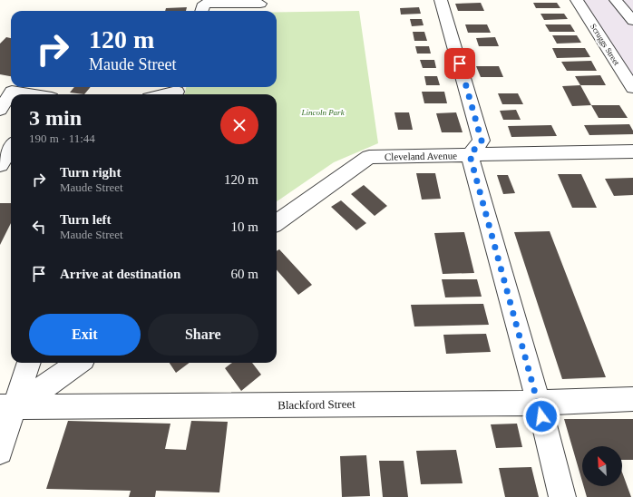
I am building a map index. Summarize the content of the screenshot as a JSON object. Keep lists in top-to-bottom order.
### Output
{
  "streets": {
    "street": ["Scruggs Street", "Cleveland Avenue", "Blackford Street"]
  },
  "parks": ["Lincoln Park"],
  "north": "top left",
  "page": {
    "turn": ["120 m", "Maude Street"],
    "heading": ["3 min", "190 m · 11:44"],
    "list": [
      {
        "name": "Turn right",
        "note": "Maude Street",
        "value": "120 m"
      },
      {
        "name": "Turn left",
        "note": "Maude Street",
        "value": "10 m"
      },
      {
        "name": "Arrive at destination",
        "value": "60 m"
      }
    ],
    "buttons": ["Exit", "Share"]
  }
}
